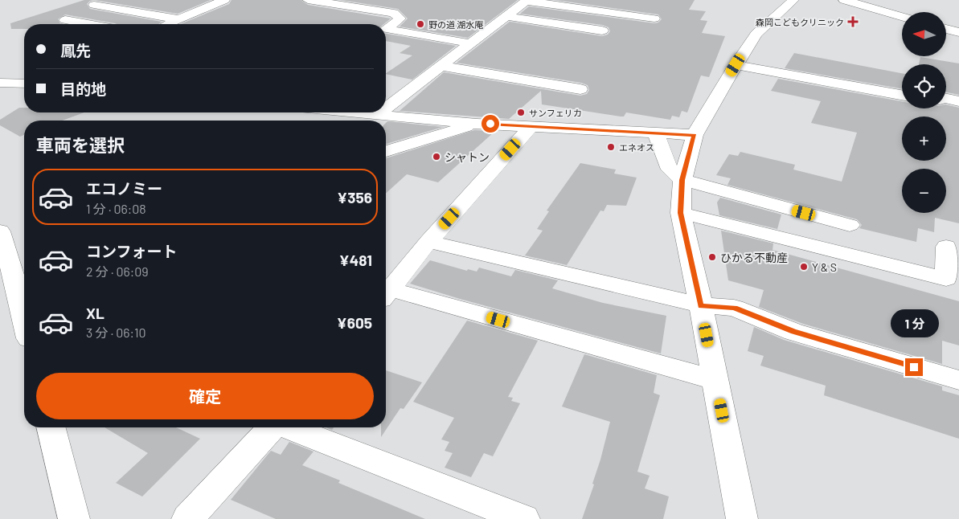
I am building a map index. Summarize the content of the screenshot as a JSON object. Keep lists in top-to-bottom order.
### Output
{
  "places": {
    "health": ["森岡こどもクリニック"],
    "other": [
      "野の道 湖水庵",
      "サンフェリカ",
      "エネオス",
      "シャトン",
      "ひかる不動産",
      "Y & S"
    ]
  },
  "north": "left",
  "page": {
    "map_buttons": ["+", "−"],
    "banner": ["鳳先", "目的地"],
    "heading": "車両を選択",
    "list": [
      {
        "name": "エコノミー",
        "note": "1 分 · 06:08",
        "value": "¥356"
      },
      {
        "name": "コンフォート",
        "note": "2 分 · 06:09",
        "value": "¥481"
      },
      {
        "name": "XL",
        "note": "3 分 · 06:10",
        "value": "¥605"
      }
    ],
    "bubble": "1 分",
    "buttons": "確定"
  }
}
